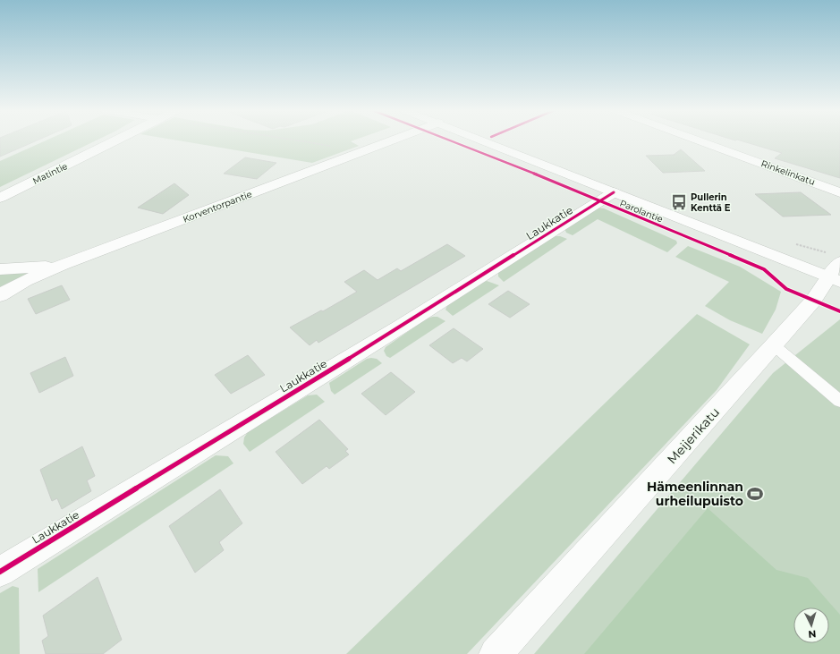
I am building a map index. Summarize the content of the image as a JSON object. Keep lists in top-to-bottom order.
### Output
{
  "streets": {
    "street": [
      "Rinkelinkatu",
      "Matintie",
      "Korventorpantie",
      "Parolantie",
      "Laukkatie",
      "Meijerikatu"
    ]
  },
  "crossings": [
    ["Parolantie", "Laukkatie"],
    ["Parolantie", "Meijerikatu"]
  ],
  "places": {
    "bus stop": ["Pullerin Kenttä E"],
    "sports": ["Hämeenlinnan urheilupuisto"]
  },
  "north": "bottom"
}
